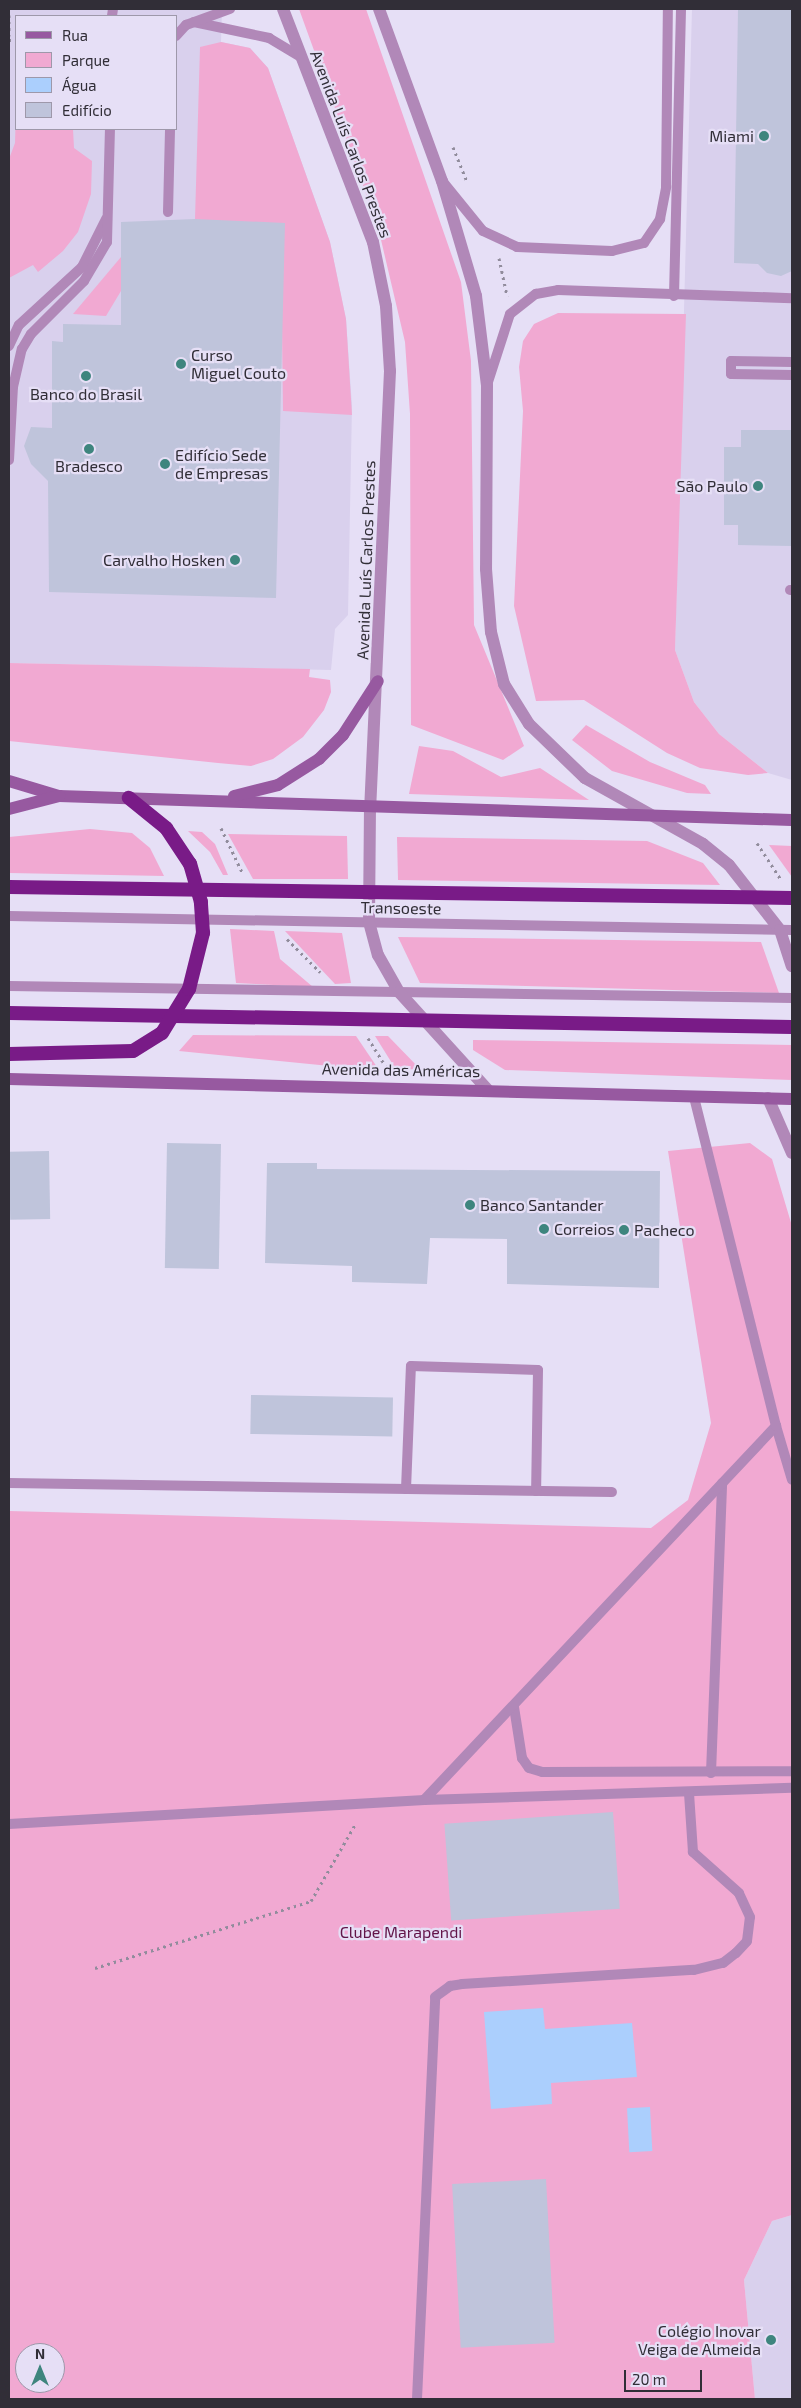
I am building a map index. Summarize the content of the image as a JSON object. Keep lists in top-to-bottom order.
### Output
{
  "streets": {
    "main road": ["Avenida das Américas"],
    "street": ["Avenida Luís Carlos Prestes"],
    "lane": ["Transoeste"]
  },
  "crossings": [
    ["Avenida Luís Carlos Prestes", "Transoeste"],
    ["Avenida Luís Carlos Prestes", "Avenida das Américas"]
  ],
  "parks": ["Clube Marapendi"],
  "places": [
    "Miami",
    "Curso Miguel Couto",
    "Banco do Brasil",
    "Bradesco",
    "Edifício Sede de Empresas",
    "São Paulo",
    "Carvalho Hosken",
    "Banco Santander",
    "Correios",
    "Pacheco",
    "Colégio Inovar Veiga de Almeida"
  ],
  "legend": [
    "Rua",
    "Parque",
    "Água",
    "Edifício"
  ],
  "scale_bar": "20 m",
  "north": "top"
}
